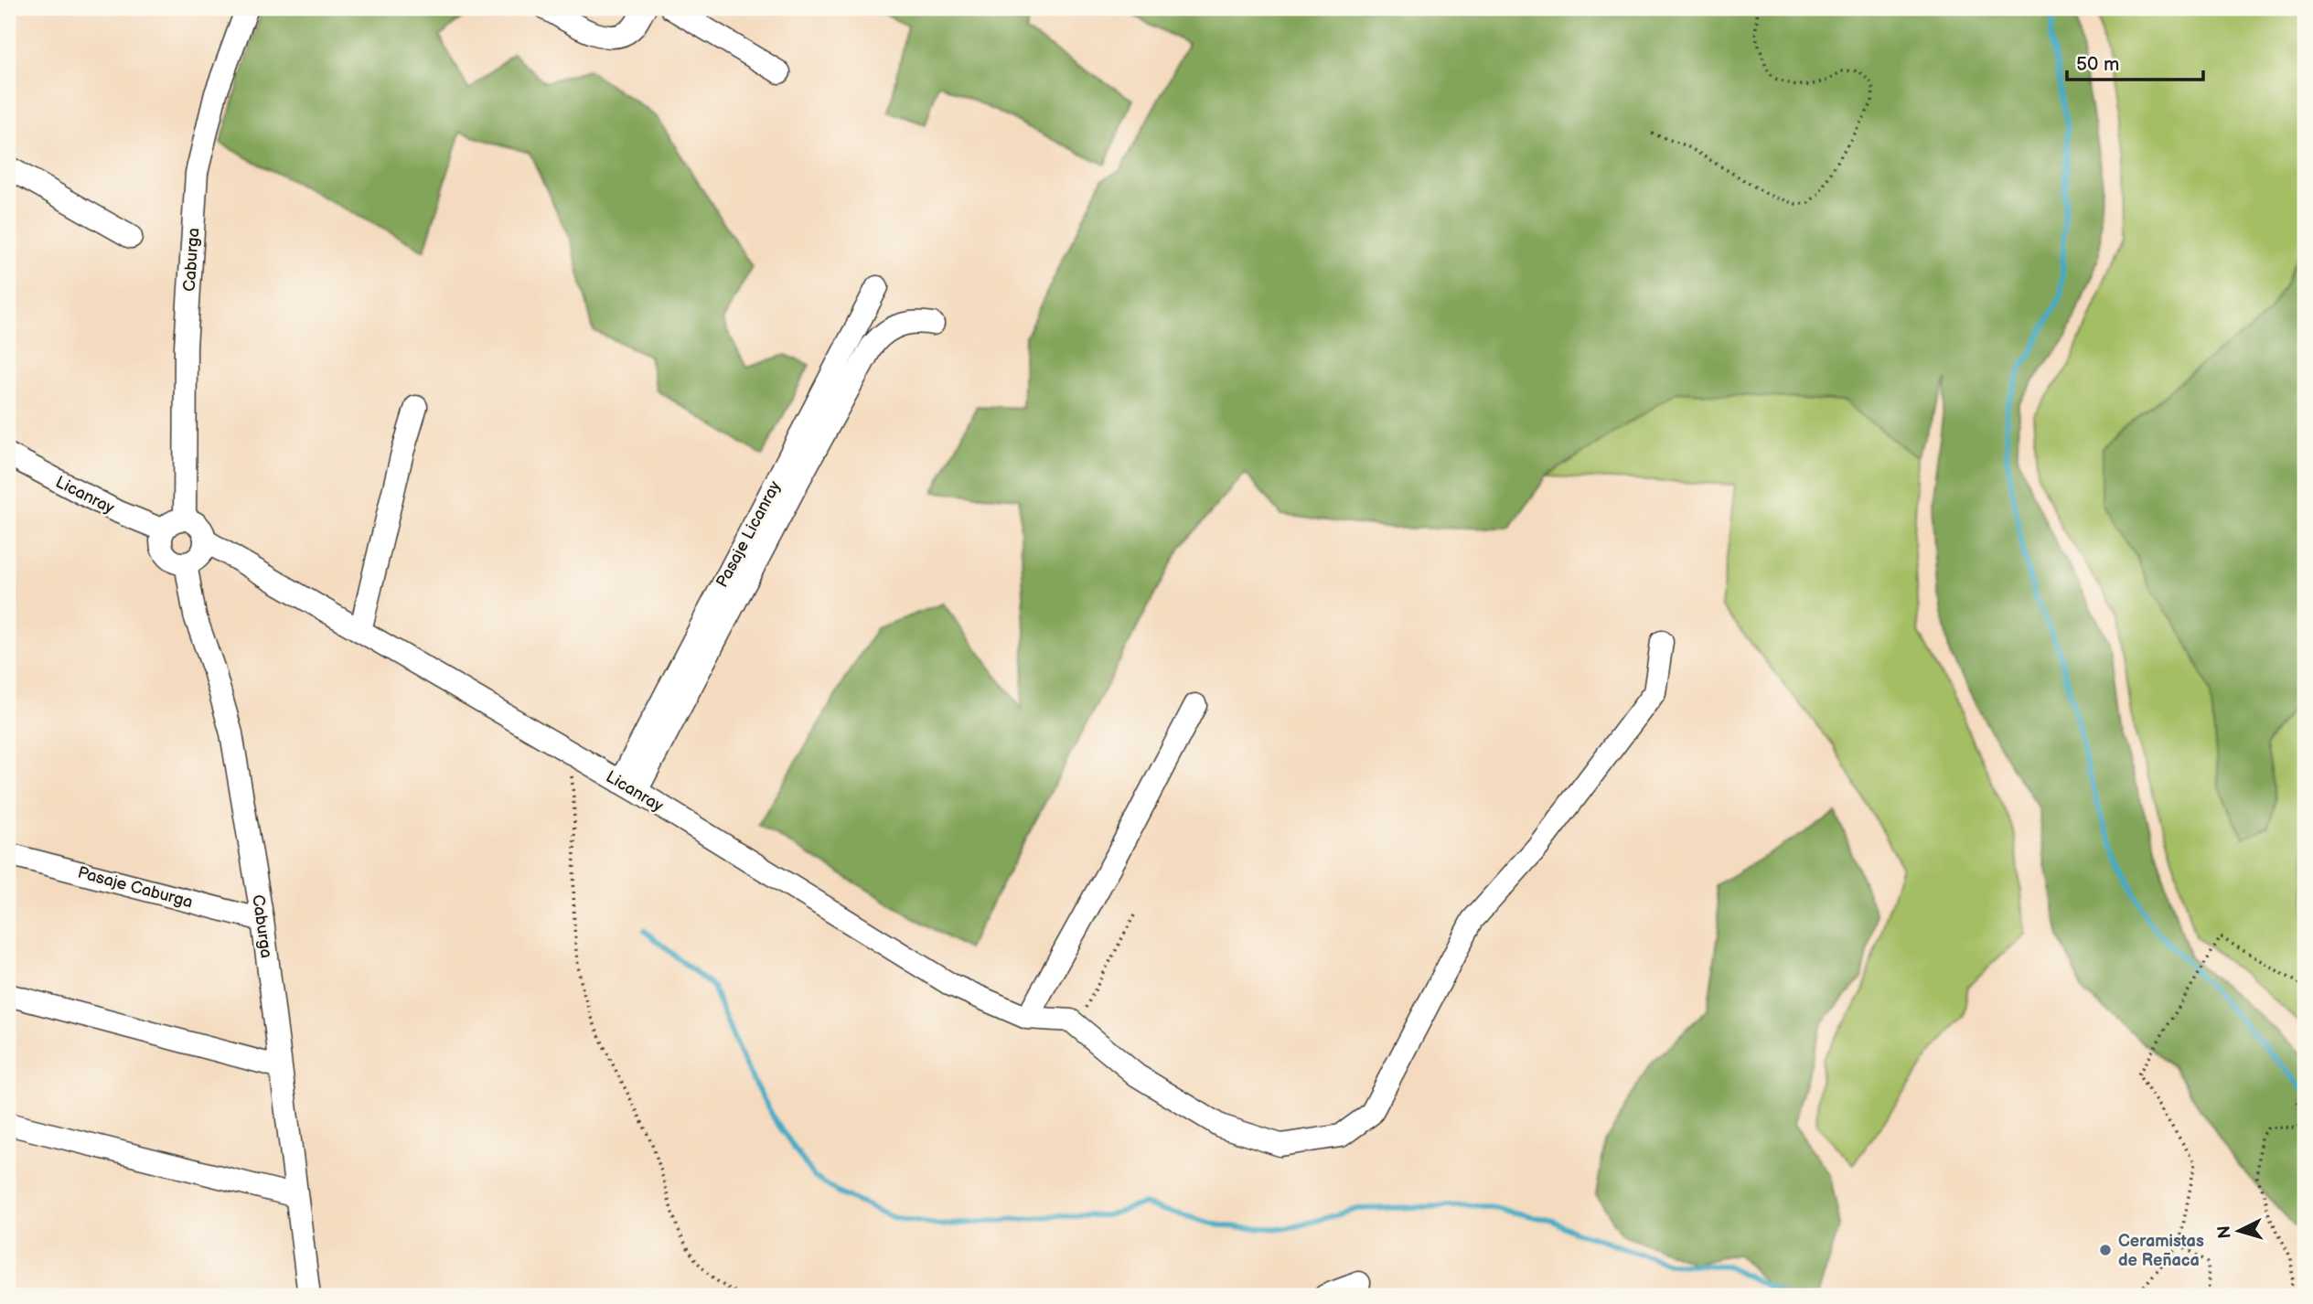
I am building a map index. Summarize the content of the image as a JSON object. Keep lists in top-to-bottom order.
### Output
{
  "streets": {
    "street": [
      "Caburga",
      "Licanray",
      "Pasaje Licanray",
      "Pasaje Caburga"
    ]
  },
  "crossings": [
    ["Caburga", "Licanray"],
    ["Caburga", "Pasaje Caburga"],
    ["Licanray", "Pasaje Licanray"]
  ],
  "places": ["Ceramistas de Reñaca"],
  "scale_bar": "50 m",
  "north": "left"
}
